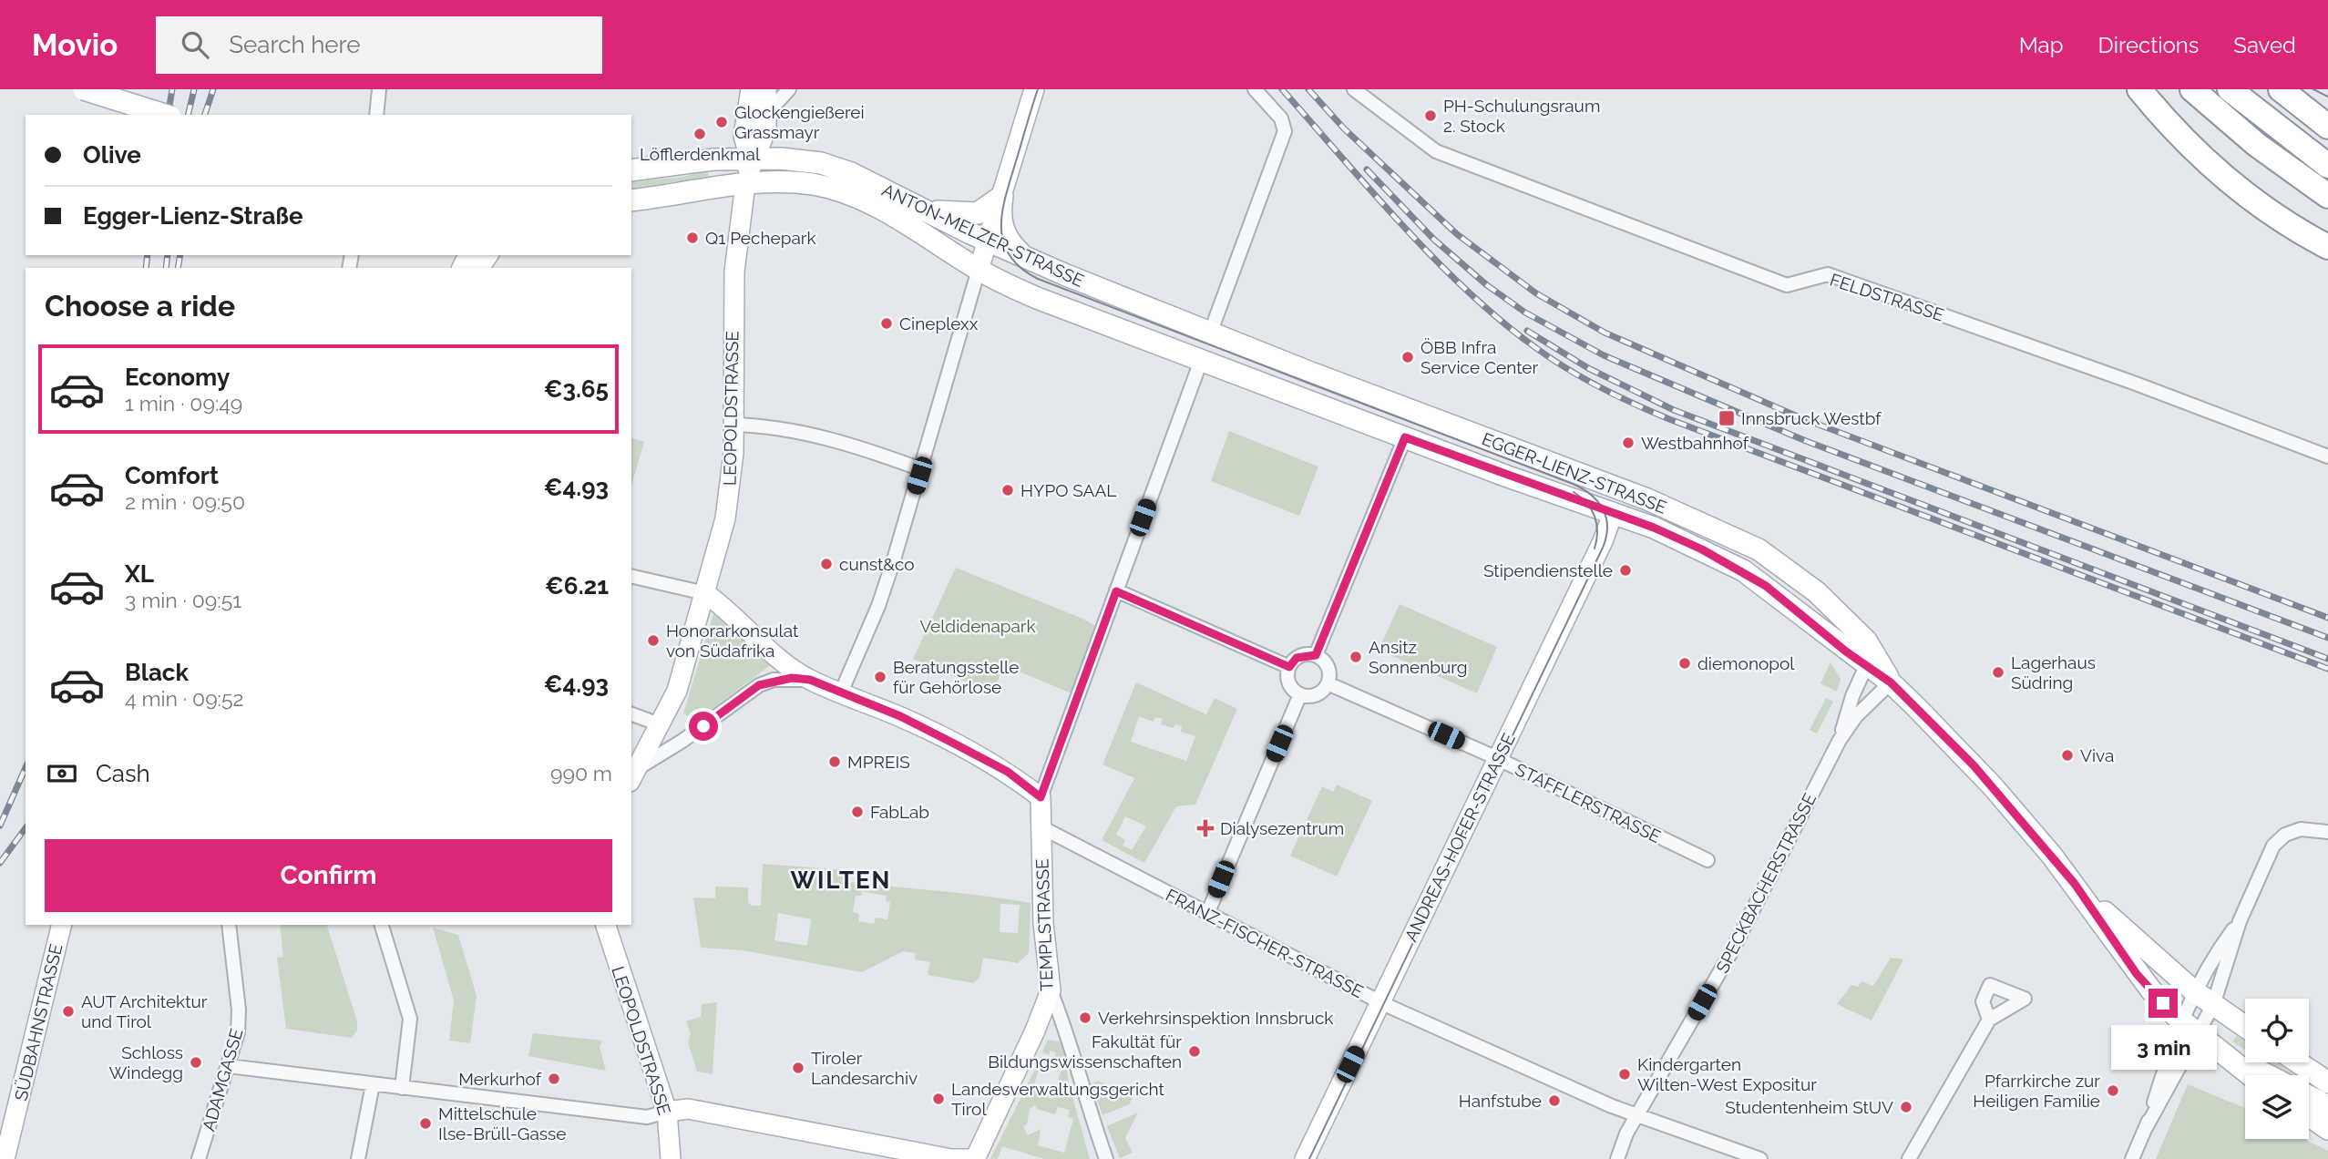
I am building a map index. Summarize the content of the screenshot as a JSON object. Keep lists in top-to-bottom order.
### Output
{
  "streets": {
    "main road": ["ANTON-MELZER-STRASSE", "LEOPOLDSTRASSE", "EGGER-LIENZ-STRASSE"],
    "street": [
      "FELDSTRASSE",
      "STAFFLERSTRASSE",
      "ANDREAS-HOFER-STRASSE",
      "SPECKBACHERSTRASSE",
      "TEMPLSTRASSE",
      "FRANZ-FISCHER-STRASSE",
      "SÜDBAHNSTRASSE",
      "ADAMGASSE"
    ]
  },
  "crossings": [
    ["ANTON-MELZER-STRASSE", "LEOPOLDSTRASSE"],
    ["ANTON-MELZER-STRASSE", "EGGER-LIENZ-STRASSE"],
    ["EGGER-LIENZ-STRASSE", "ANDREAS-HOFER-STRASSE"],
    ["EGGER-LIENZ-STRASSE", "SPECKBACHERSTRASSE"],
    ["STAFFLERSTRASSE", "ANDREAS-HOFER-STRASSE"],
    ["ANDREAS-HOFER-STRASSE", "FRANZ-FISCHER-STRASSE"],
    ["SPECKBACHERSTRASSE", "FRANZ-FISCHER-STRASSE"],
    ["TEMPLSTRASSE", "FRANZ-FISCHER-STRASSE"]
  ],
  "districts": ["WILTEN"],
  "parks": ["Veldidenapark"],
  "places": {
    "other": [
      "PH-Schulungsraum 2. Stock",
      "Glockengießerei Grassmayr",
      "Löfflerdenkmal",
      "Q1 Pechepark",
      "Cineplexx",
      "ÖBB Infra Service Center",
      "Westbahnhof",
      "HYPO SAAL",
      "cunst&co",
      "Stipendienstelle",
      "Honorarkonsulat von Südafrika",
      "Ansitz Sonnenburg",
      "diemonopol",
      "Lagerhaus Südring",
      "Beratungsstelle für Gehörlose",
      "Viva",
      "MPREIS",
      "FabLab",
      "AUT Architektur und Tirol",
      "Verkehrsinspektion Innsbruck",
      "Fakultät für Bildungswissenschaften",
      "Schloss Windegg",
      "Tiroler Landesarchiv",
      "Kindergarten Wilten-West Expositur",
      "Merkurhof",
      "Pfarrkirche zur Heiligen Familie",
      "Landesverwaltungsgericht Tirol",
      "Hanfstube",
      "Studentenheim StUV",
      "Mittelschule Ilse-Brüll-Gasse"
    ],
    "transit": ["Innsbruck Westbf"],
    "health": ["Dialysezentrum"]
  },
  "page": {
    "header": "Movio",
    "search": "Search here",
    "nav": ["Map", "Directions", "Saved"],
    "banner": ["Olive", "Egger-Lienz-Straße"],
    "heading": "Choose a ride",
    "list": [
      {
        "name": "Economy",
        "note": "1 min · 09:49",
        "value": "€3.65"
      },
      {
        "name": "Comfort",
        "note": "2 min · 09:50",
        "value": "€4.93"
      },
      {
        "name": "XL",
        "note": "3 min · 09:51",
        "value": "€6.21"
      },
      {
        "name": "Black",
        "note": "4 min · 09:52",
        "value": "€4.93"
      }
    ],
    "pay": ["Cash", "990 m"],
    "buttons": "Confirm",
    "bubble": "3 min"
  }
}
